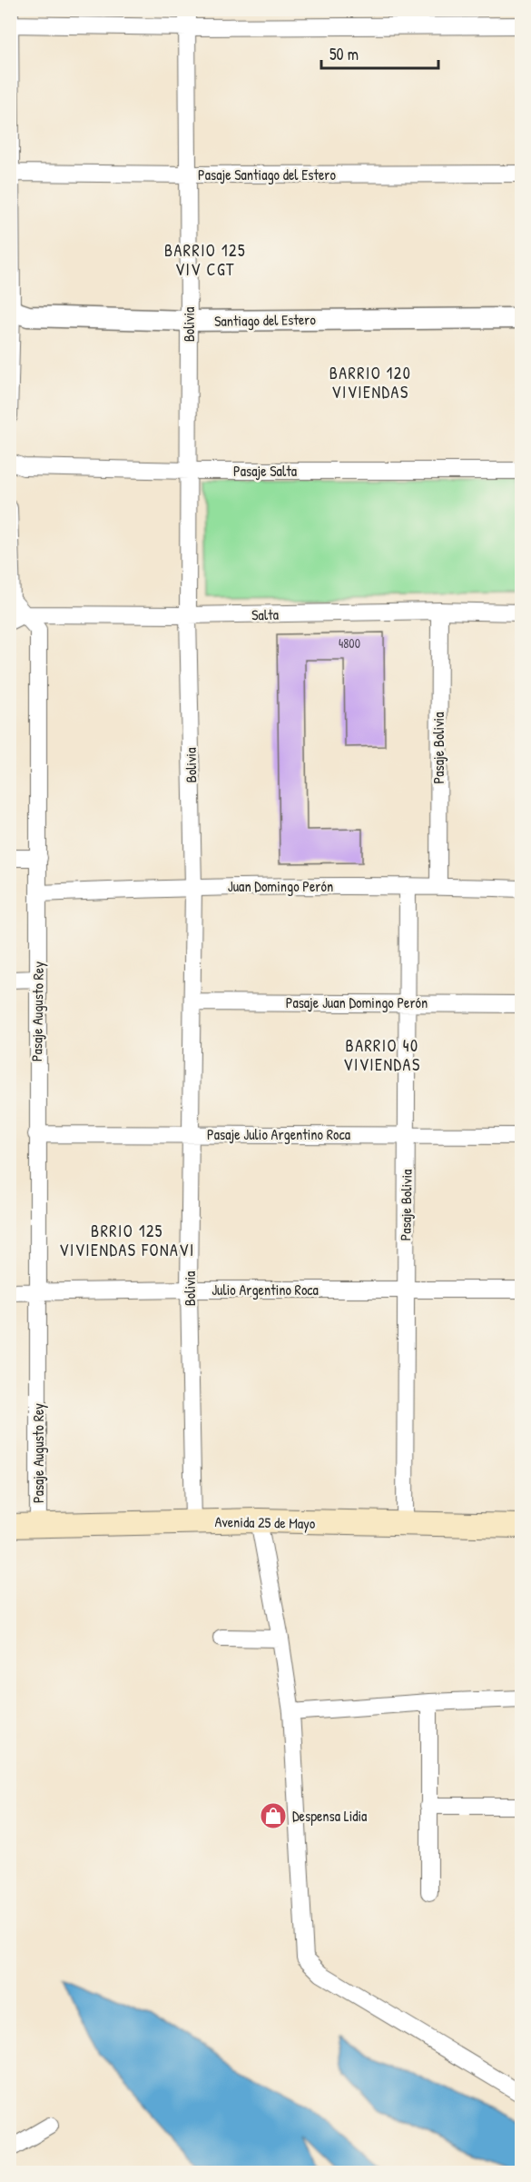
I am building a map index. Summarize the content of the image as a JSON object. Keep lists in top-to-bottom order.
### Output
{
  "streets": {
    "main road": ["Avenida 25 de Mayo"],
    "street": [
      "Pasaje Santiago del Estero",
      "Santiago del Estero",
      "Bolivia",
      "Pasaje Salta",
      "Salta",
      "Pasaje Bolivia",
      "Juan Domingo Perón",
      "Pasaje Juan Domingo Perón",
      "Pasaje Augusto Rey",
      "Pasaje Julio Argentino Roca",
      "Julio Argentino Roca"
    ]
  },
  "crossings": [
    ["Pasaje Santiago del Estero", "Bolivia"],
    ["Santiago del Estero", "Bolivia"],
    ["Bolivia", "Pasaje Salta"],
    ["Bolivia", "Salta"],
    ["Bolivia", "Juan Domingo Perón"],
    ["Bolivia", "Pasaje Juan Domingo Perón"],
    ["Bolivia", "Pasaje Julio Argentino Roca"],
    ["Bolivia", "Julio Argentino Roca"],
    ["Bolivia", "Avenida 25 de Mayo"],
    ["Salta", "Pasaje Bolivia"],
    ["Salta", "Pasaje Augusto Rey"],
    ["Pasaje Bolivia", "Juan Domingo Perón"],
    ["Pasaje Bolivia", "Pasaje Juan Domingo Perón"],
    ["Pasaje Bolivia", "Pasaje Julio Argentino Roca"],
    ["Pasaje Bolivia", "Julio Argentino Roca"],
    ["Pasaje Bolivia", "Avenida 25 de Mayo"],
    ["Juan Domingo Perón", "Pasaje Augusto Rey"],
    ["Pasaje Augusto Rey", "Pasaje Julio Argentino Roca"],
    ["Pasaje Augusto Rey", "Julio Argentino Roca"],
    ["Pasaje Augusto Rey", "Avenida 25 de Mayo"]
  ],
  "districts": [
    "BARRIO 125 VIV CGT",
    "BARRIO 120 VIVIENDAS",
    "BARRIO 40 VIVIENDAS",
    "BRRIO 125 VIVIENDAS FONAVI"
  ],
  "places": {
    "shop": ["Despensa Lidia"]
  },
  "house_numbers": ["4800"],
  "scale_bar": "50 m"
}
